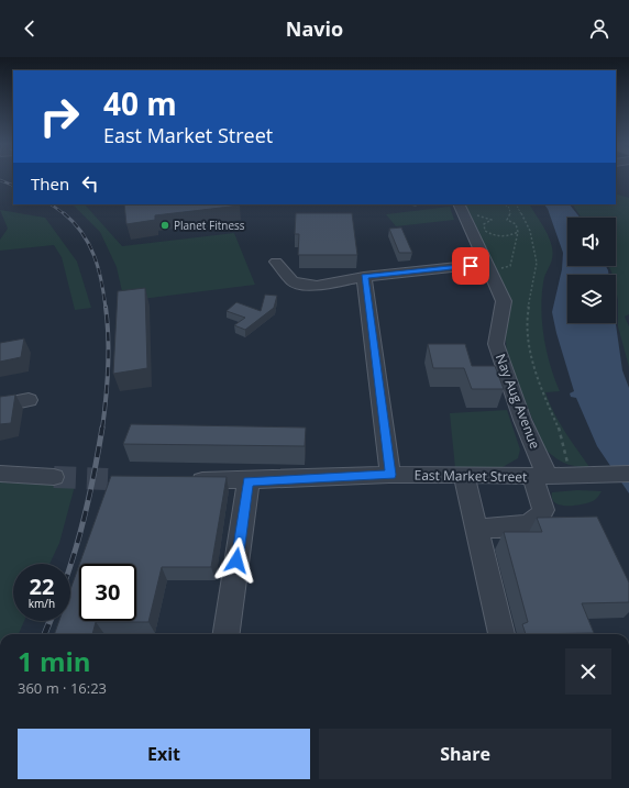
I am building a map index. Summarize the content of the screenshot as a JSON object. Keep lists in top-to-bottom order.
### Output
{
  "streets": {
    "street": ["Nay Aug Avenue", "East Market Street"]
  },
  "crossings": [
    ["Nay Aug Avenue", "East Market Street"]
  ],
  "places": ["Planet Fitness"],
  "page": {
    "header": "Navio",
    "turn": ["40 m", "East Market Street"],
    "then": "Then",
    "speed": "22 km/h",
    "limit": "30",
    "heading": ["1 min", "360 m · 16:23"],
    "buttons": ["Exit", "Share"]
  }
}
